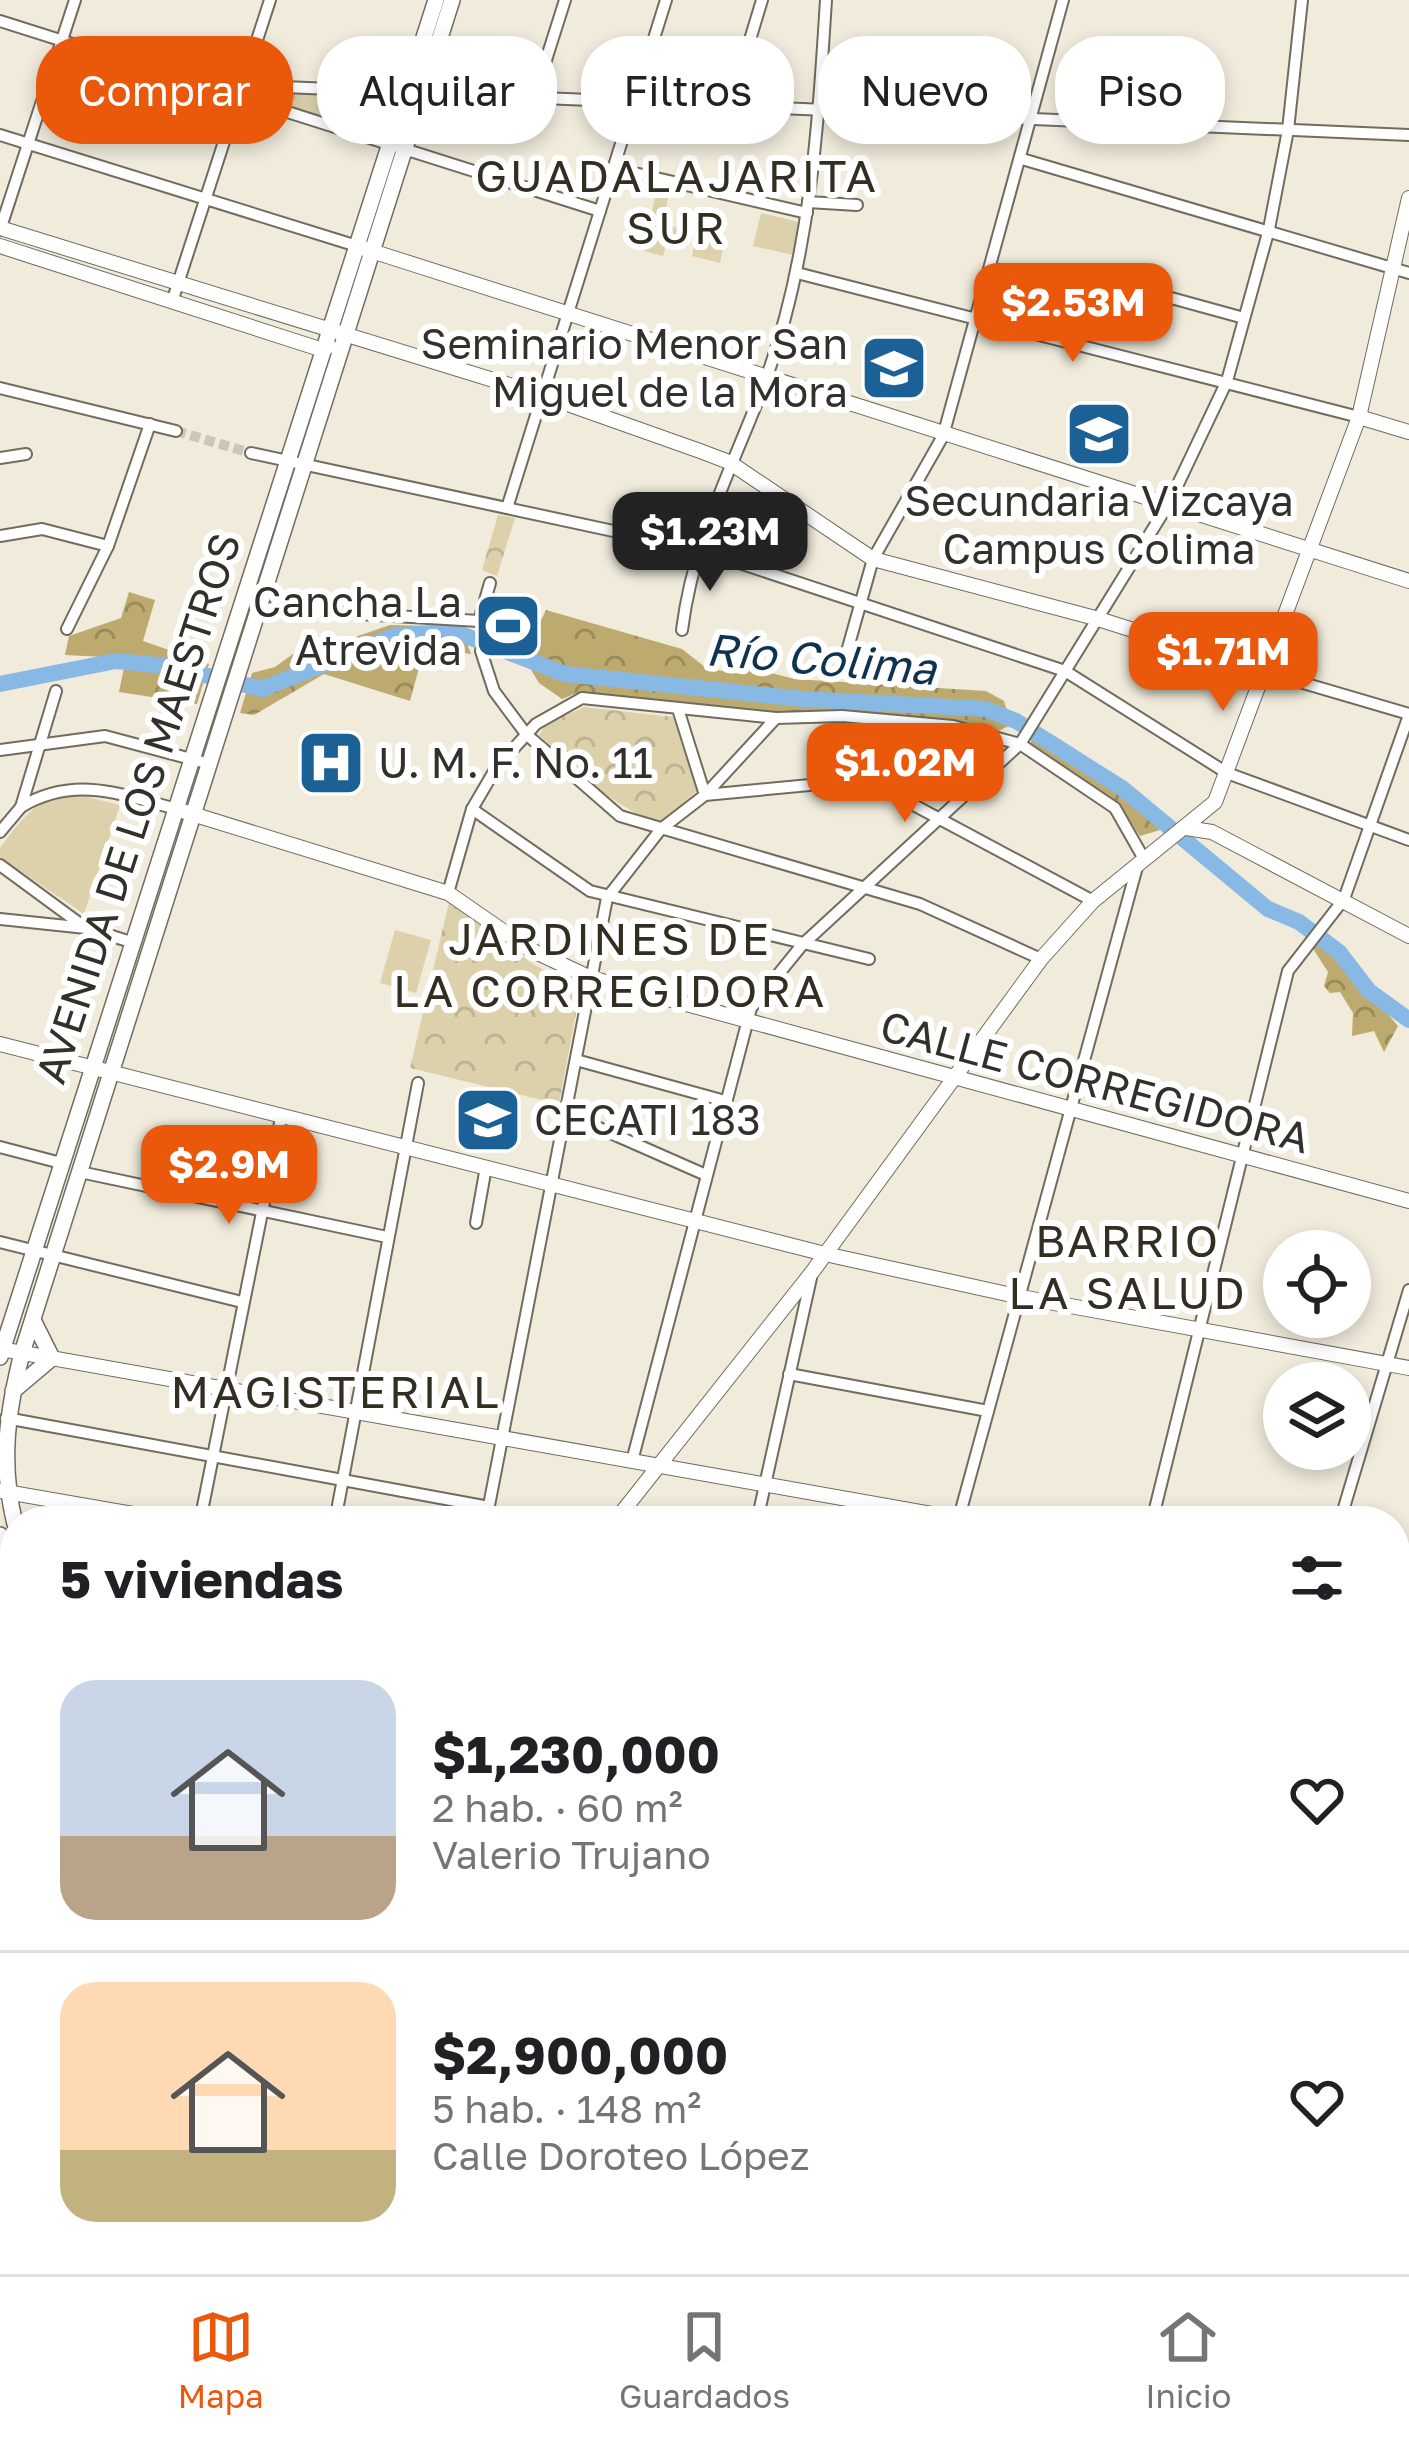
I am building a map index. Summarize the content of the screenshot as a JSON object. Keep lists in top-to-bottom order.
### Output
{
  "streets": {
    "main road": ["AVENIDA DE LOS MAESTROS"],
    "street": ["CALLE CORREGIDORA"]
  },
  "crossings": [
    ["AVENIDA DE LOS MAESTROS", "CALLE CORREGIDORA"]
  ],
  "districts": [
    "GUADALAJARITA SUR",
    "JARDINES DE LA CORREGIDORA",
    "BARRIO LA SALUD",
    "MAGISTERIAL"
  ],
  "water": ["Río Colima"],
  "places": {
    "school or university": ["Seminario Menor San Miguel de la Mora", "Secundaria Vizcaya Campus Colima", "CECATI 183"],
    "sports": ["Cancha La Atrevida"],
    "hospital": ["U. M. F. No. 11"]
  },
  "page": {
    "chip": [
      "Comprar",
      "Alquilar",
      "Filtros",
      "Nuevo",
      "Piso"
    ],
    "price": [
      "$2.53M",
      "$1.23M",
      "$1.71M",
      "$1.02M",
      "$2.9M"
    ],
    "heading": "5 viviendas",
    "list": [
      {
        "name": "$1,230,000",
        "note": "2 hab. · 60 m² · Valerio Trujano"
      },
      {
        "name": "$2,900,000",
        "note": "5 hab. · 148 m² · Calle Doroteo López"
      }
    ],
    "tabs": ["Mapa", "Guardados", "Inicio"]
  }
}
